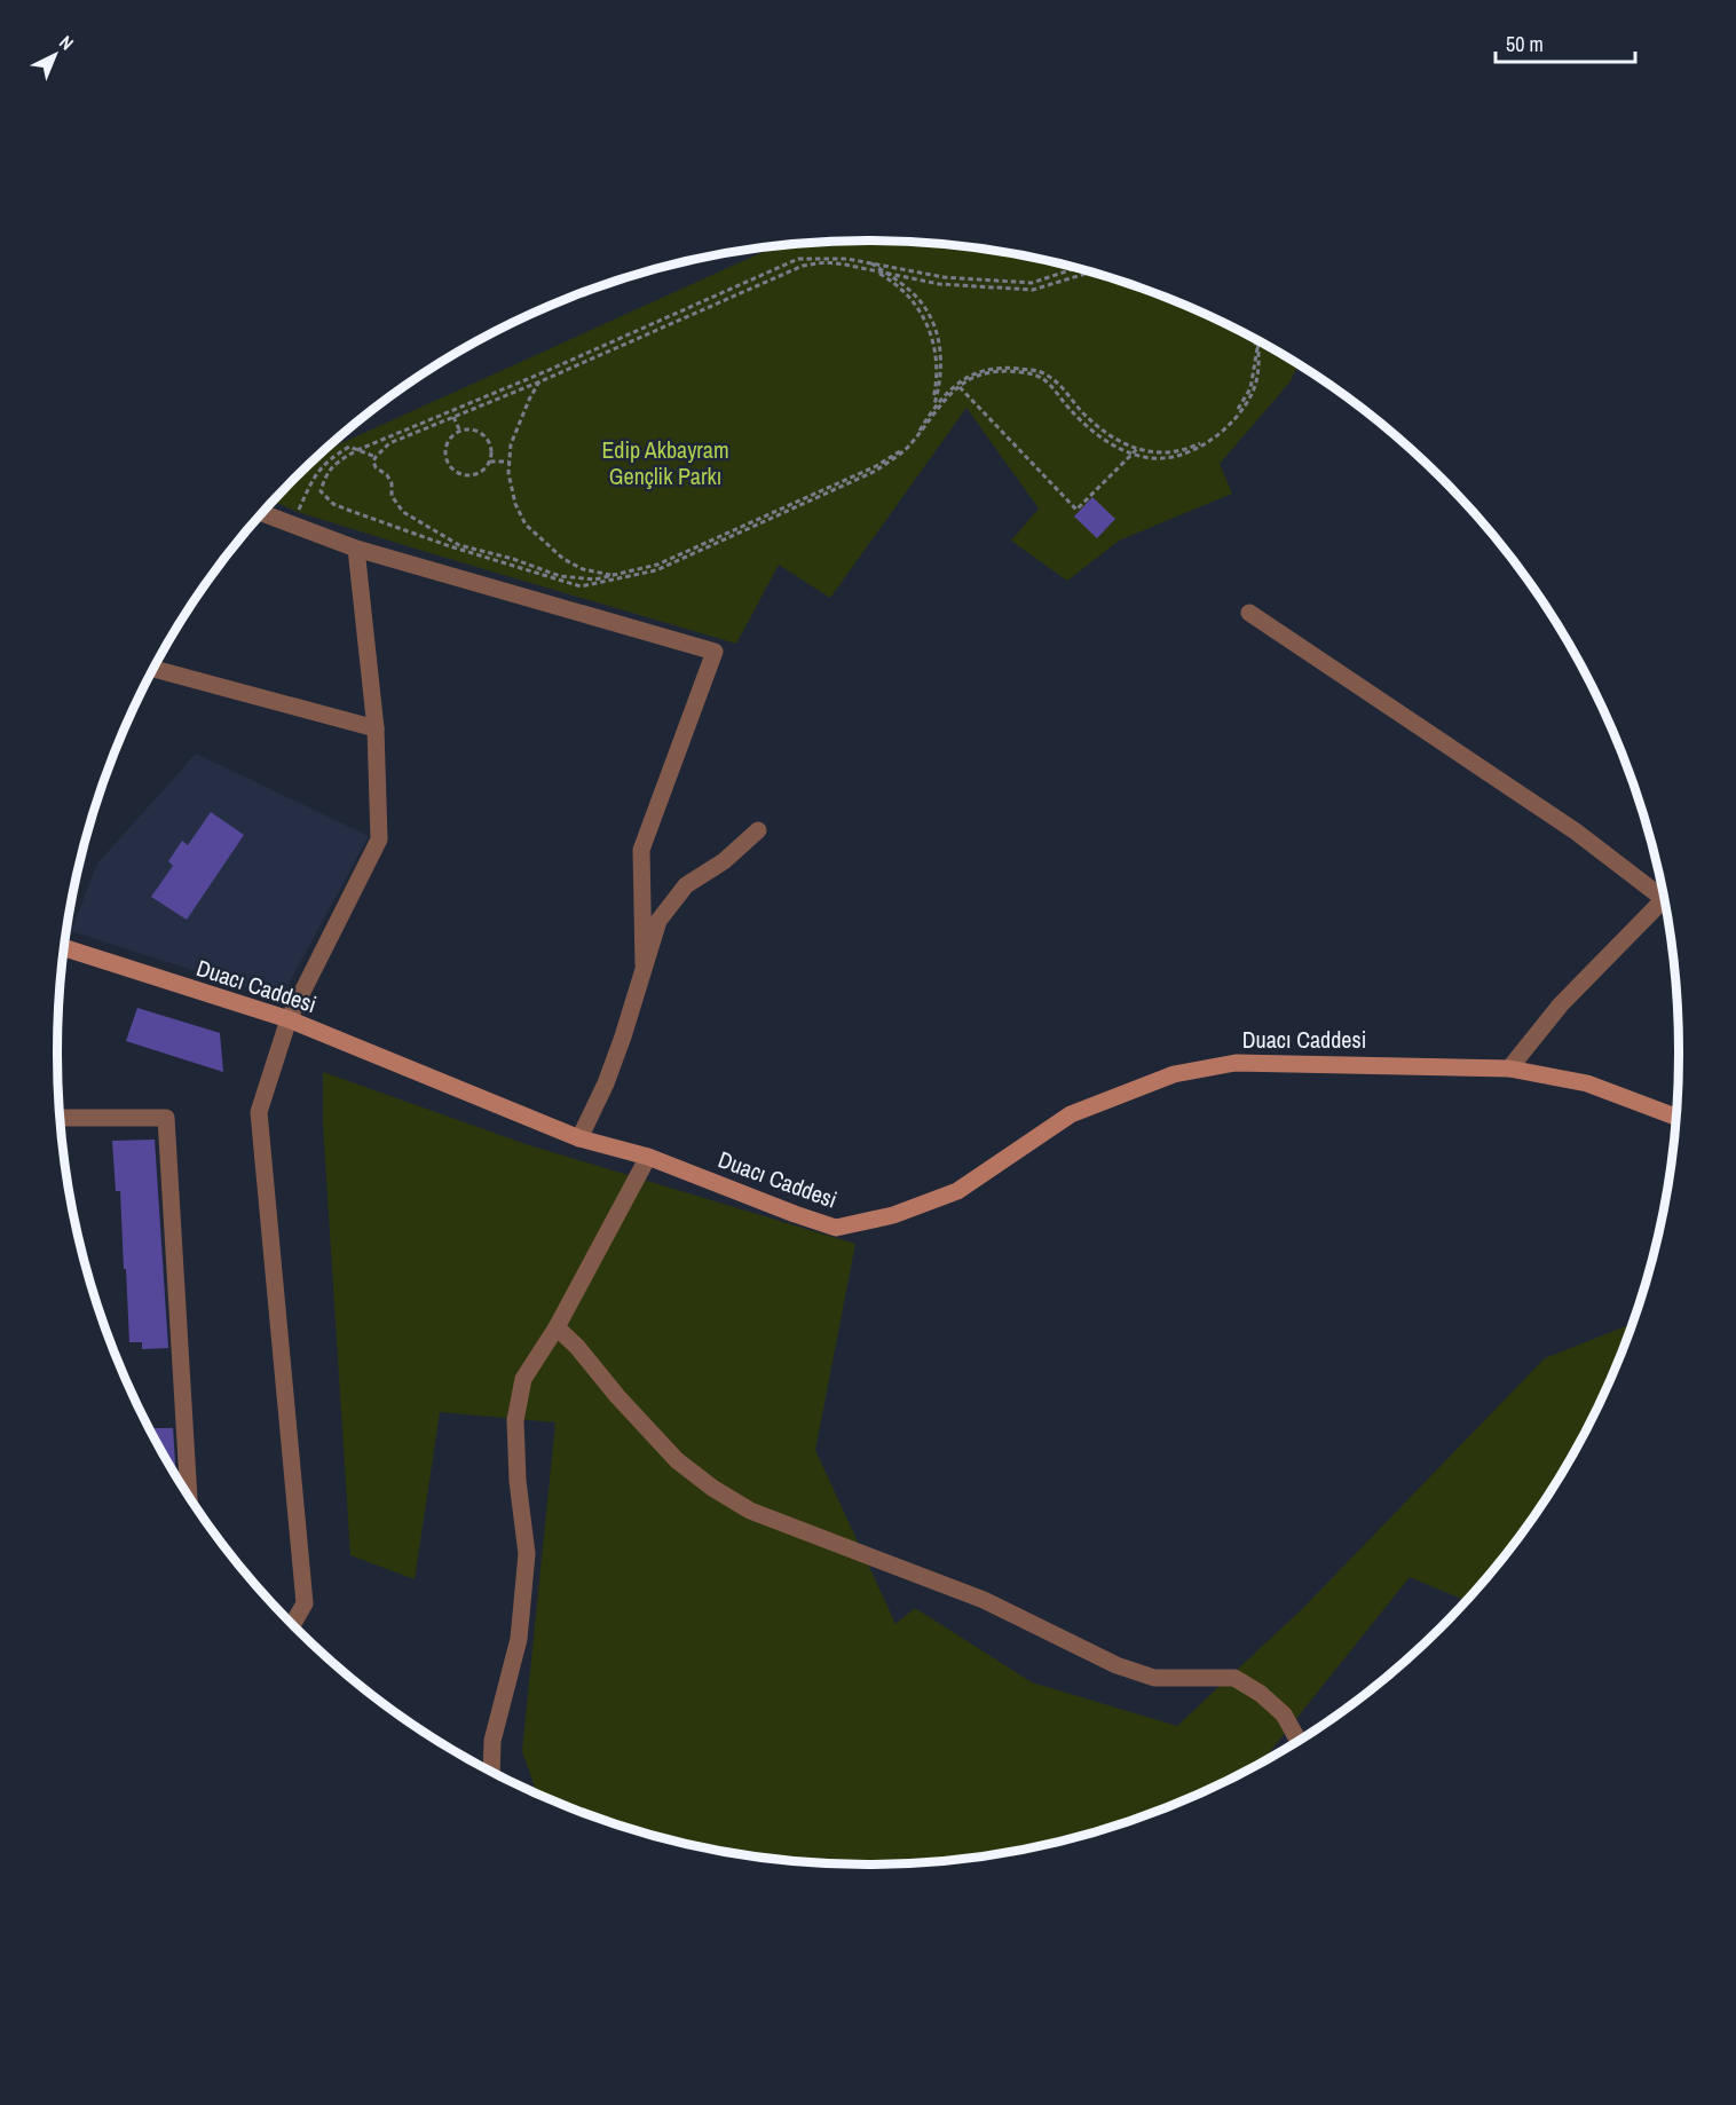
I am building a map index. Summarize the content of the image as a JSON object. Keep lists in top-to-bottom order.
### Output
{
  "streets": {
    "street": ["Duacı Caddesi"]
  },
  "parks": ["Edip Akbayram Gençlik Parkı"],
  "scale_bar": "50 m",
  "north": "top right"
}
